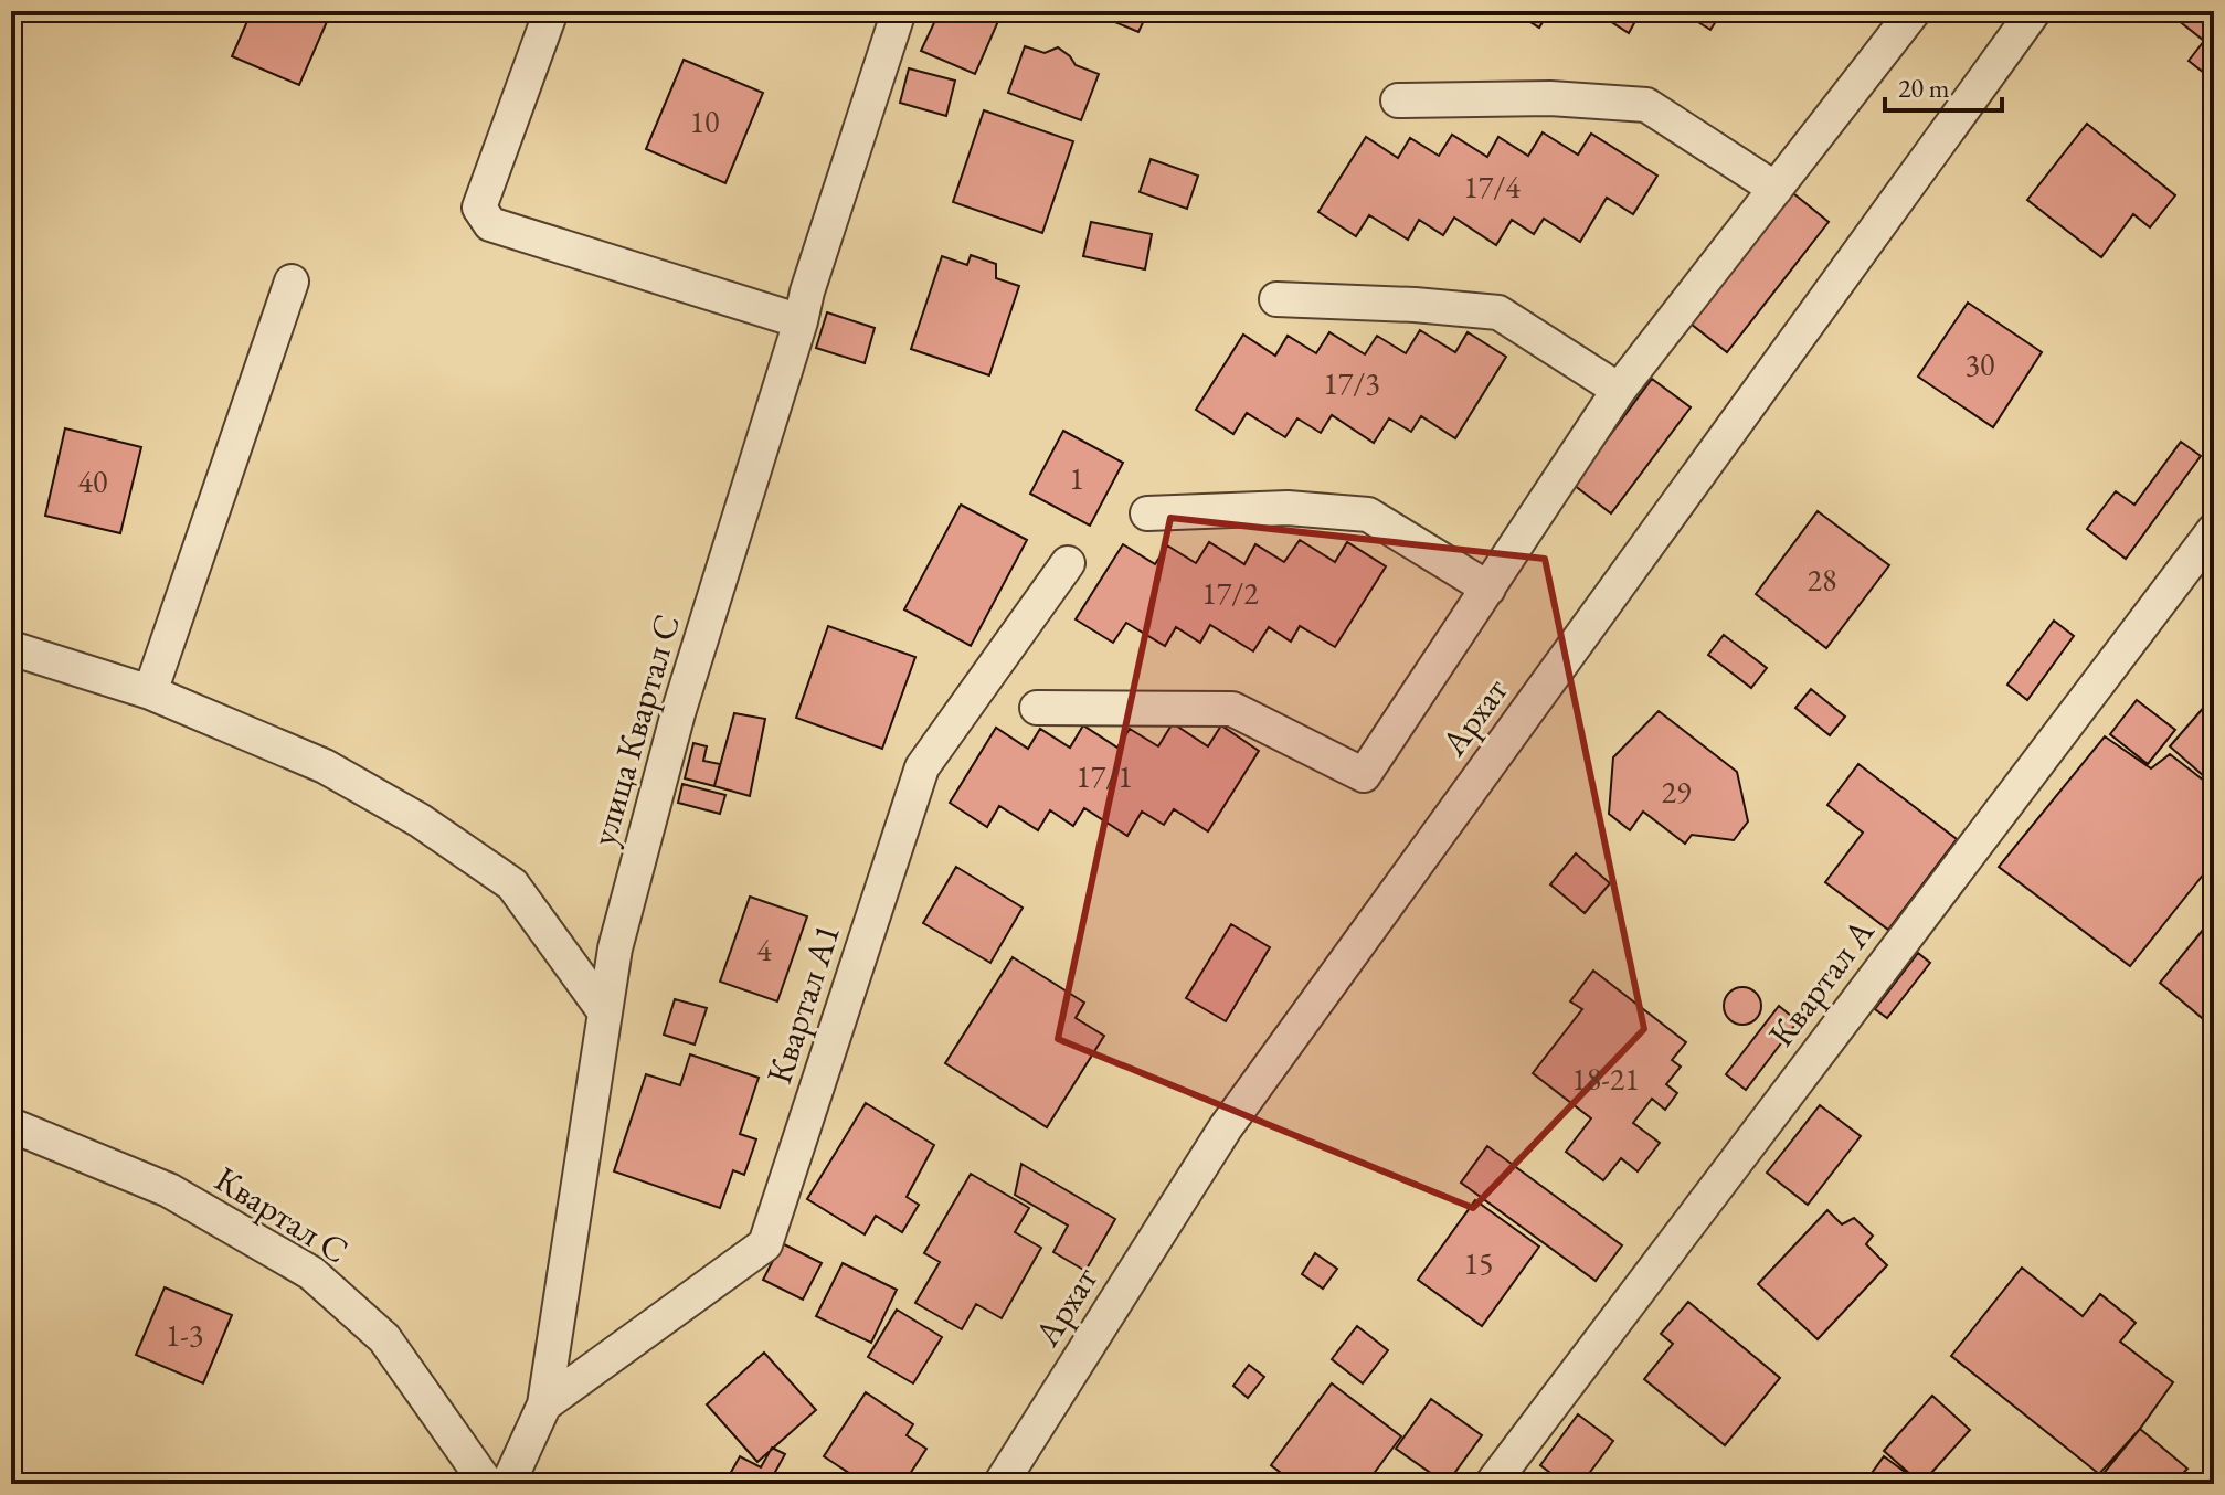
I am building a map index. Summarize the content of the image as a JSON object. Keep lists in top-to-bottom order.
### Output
{
  "streets": {
    "street": [
      "Архат",
      "улица Квартал С",
      "Квартал А",
      "Квартал А1",
      "Квартал С"
    ]
  },
  "crossings": [
    ["улица Квартал С", "Квартал А1"]
  ],
  "house_numbers": [
    "10",
    "17/4",
    "30",
    "17/3",
    "1",
    "40",
    "28",
    "17/2",
    "17/1",
    "29",
    "4",
    "18-21",
    "15",
    "1-3"
  ],
  "scale_bar": "20 m"
}
